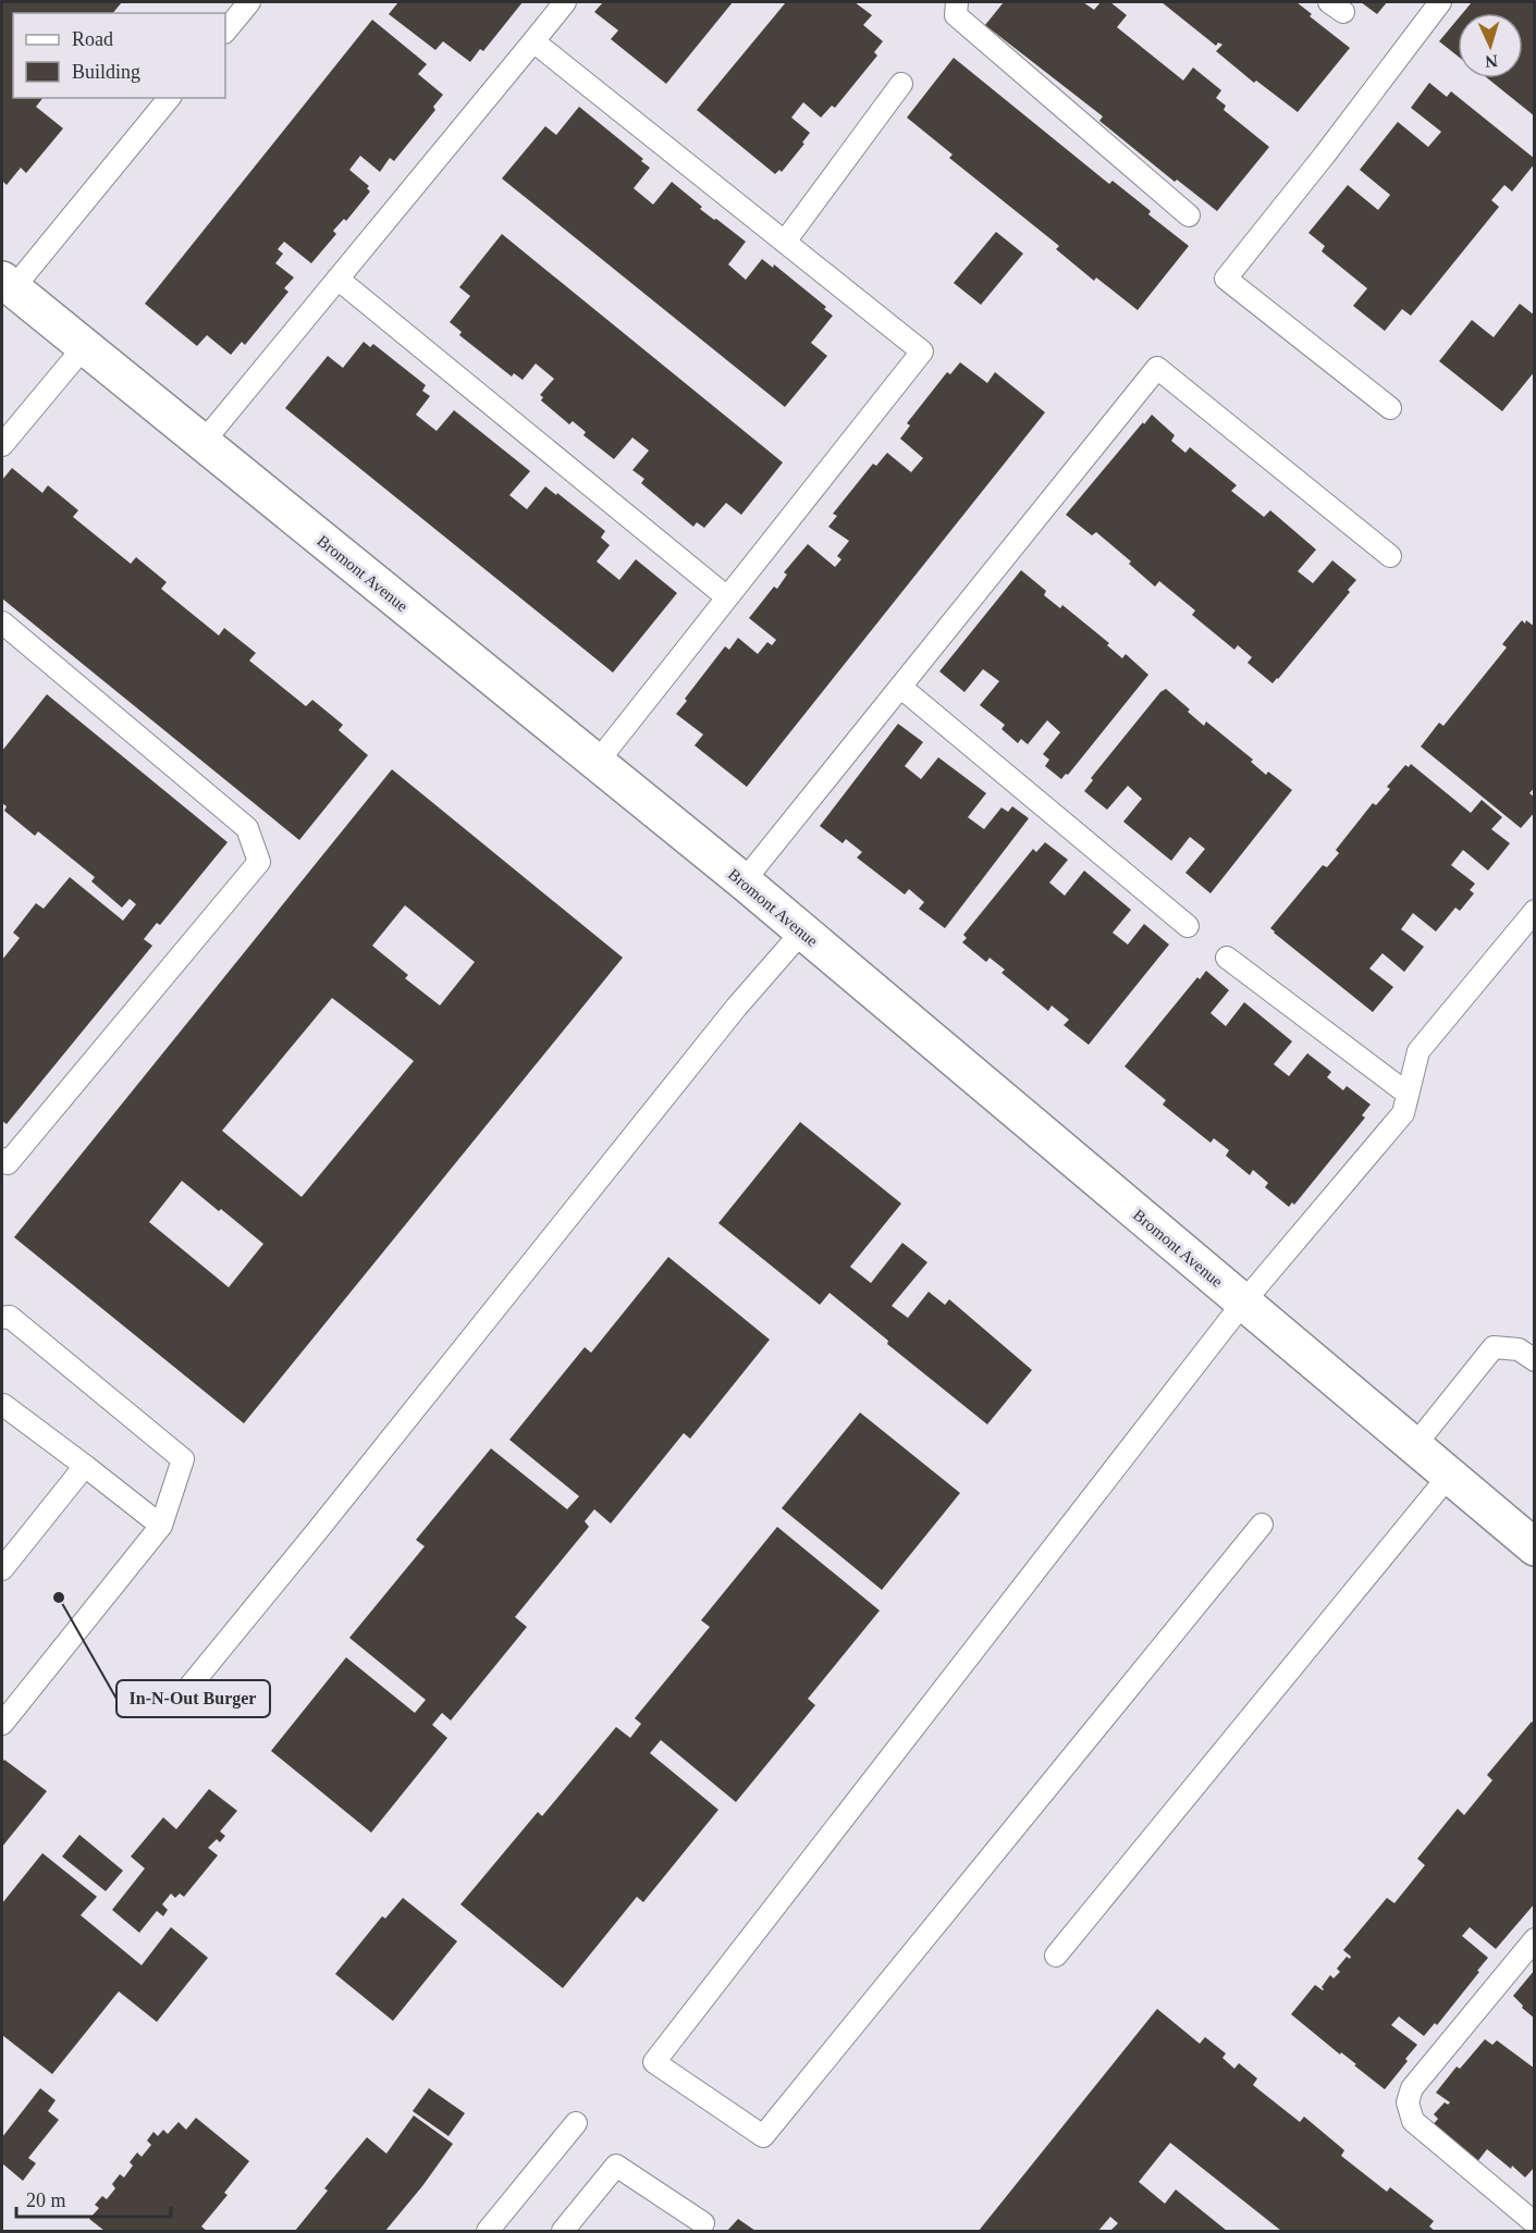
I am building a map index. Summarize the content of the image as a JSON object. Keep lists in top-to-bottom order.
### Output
{
  "streets": {
    "street": ["Bromont Avenue"]
  },
  "places": ["In-N-Out Burger"],
  "legend": ["Road", "Building"],
  "scale_bar": "20 m",
  "north": "bottom"
}
